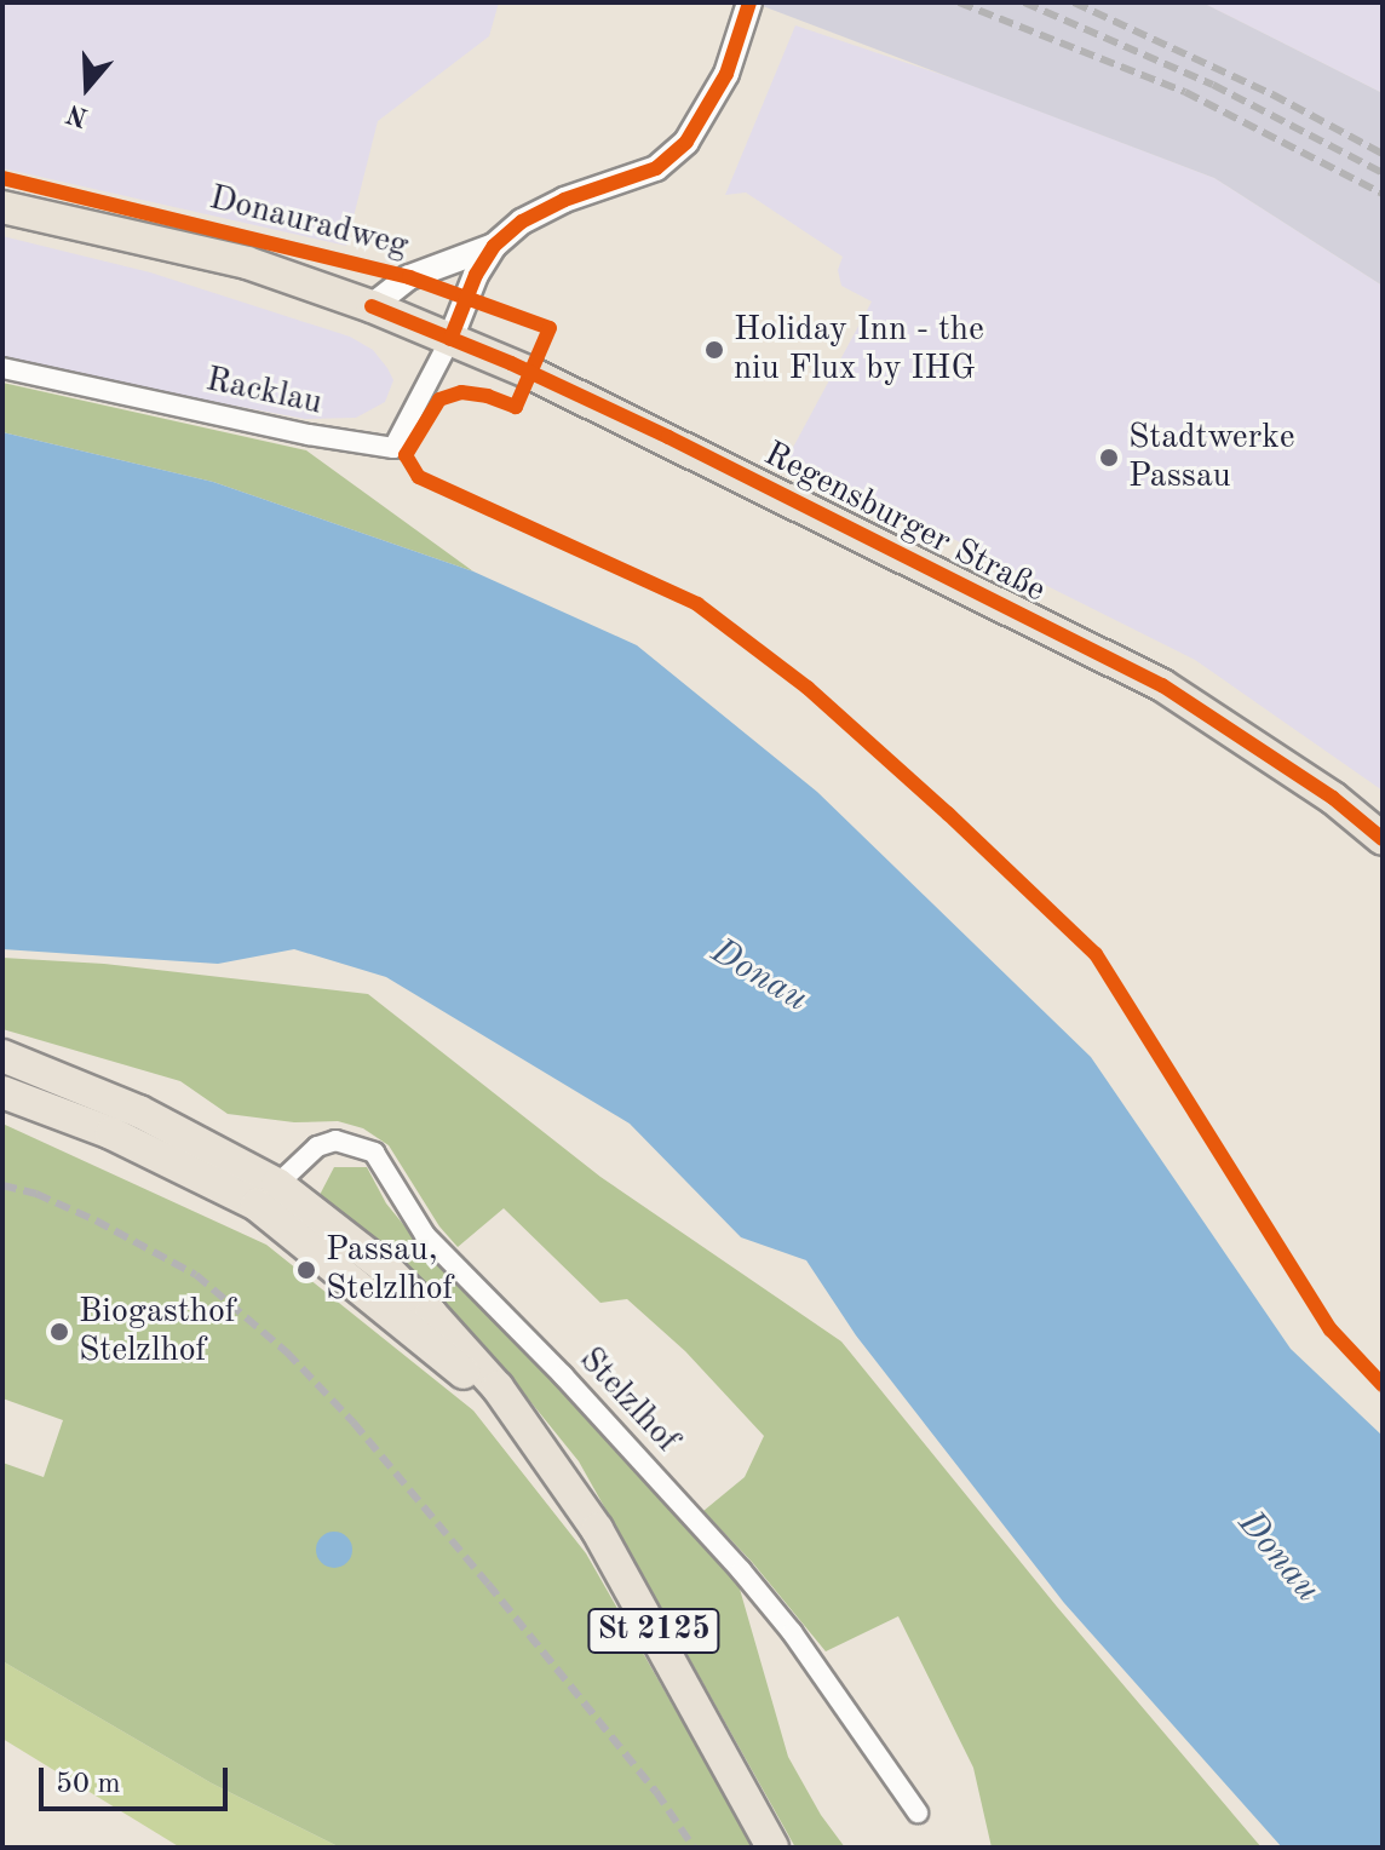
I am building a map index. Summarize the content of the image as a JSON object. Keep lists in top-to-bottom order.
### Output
{
  "streets": {
    "main road": ["Regensburger Straße", "St 2125"],
    "street": ["Racklau", "Stelzlhof"],
    "cycle path": ["Donauradweg"]
  },
  "crossings": [
    ["Racklau", "Regensburger Straße"],
    ["Stelzlhof", "St 2125"]
  ],
  "water": ["Donau"],
  "places": [
    "Holiday Inn - the niu Flux by IHG",
    "Stadtwerke Passau",
    "Passau, Stelzlhof",
    "Biogasthof Stelzlhof"
  ],
  "scale_bar": "50 m",
  "north": "bottom"
}
